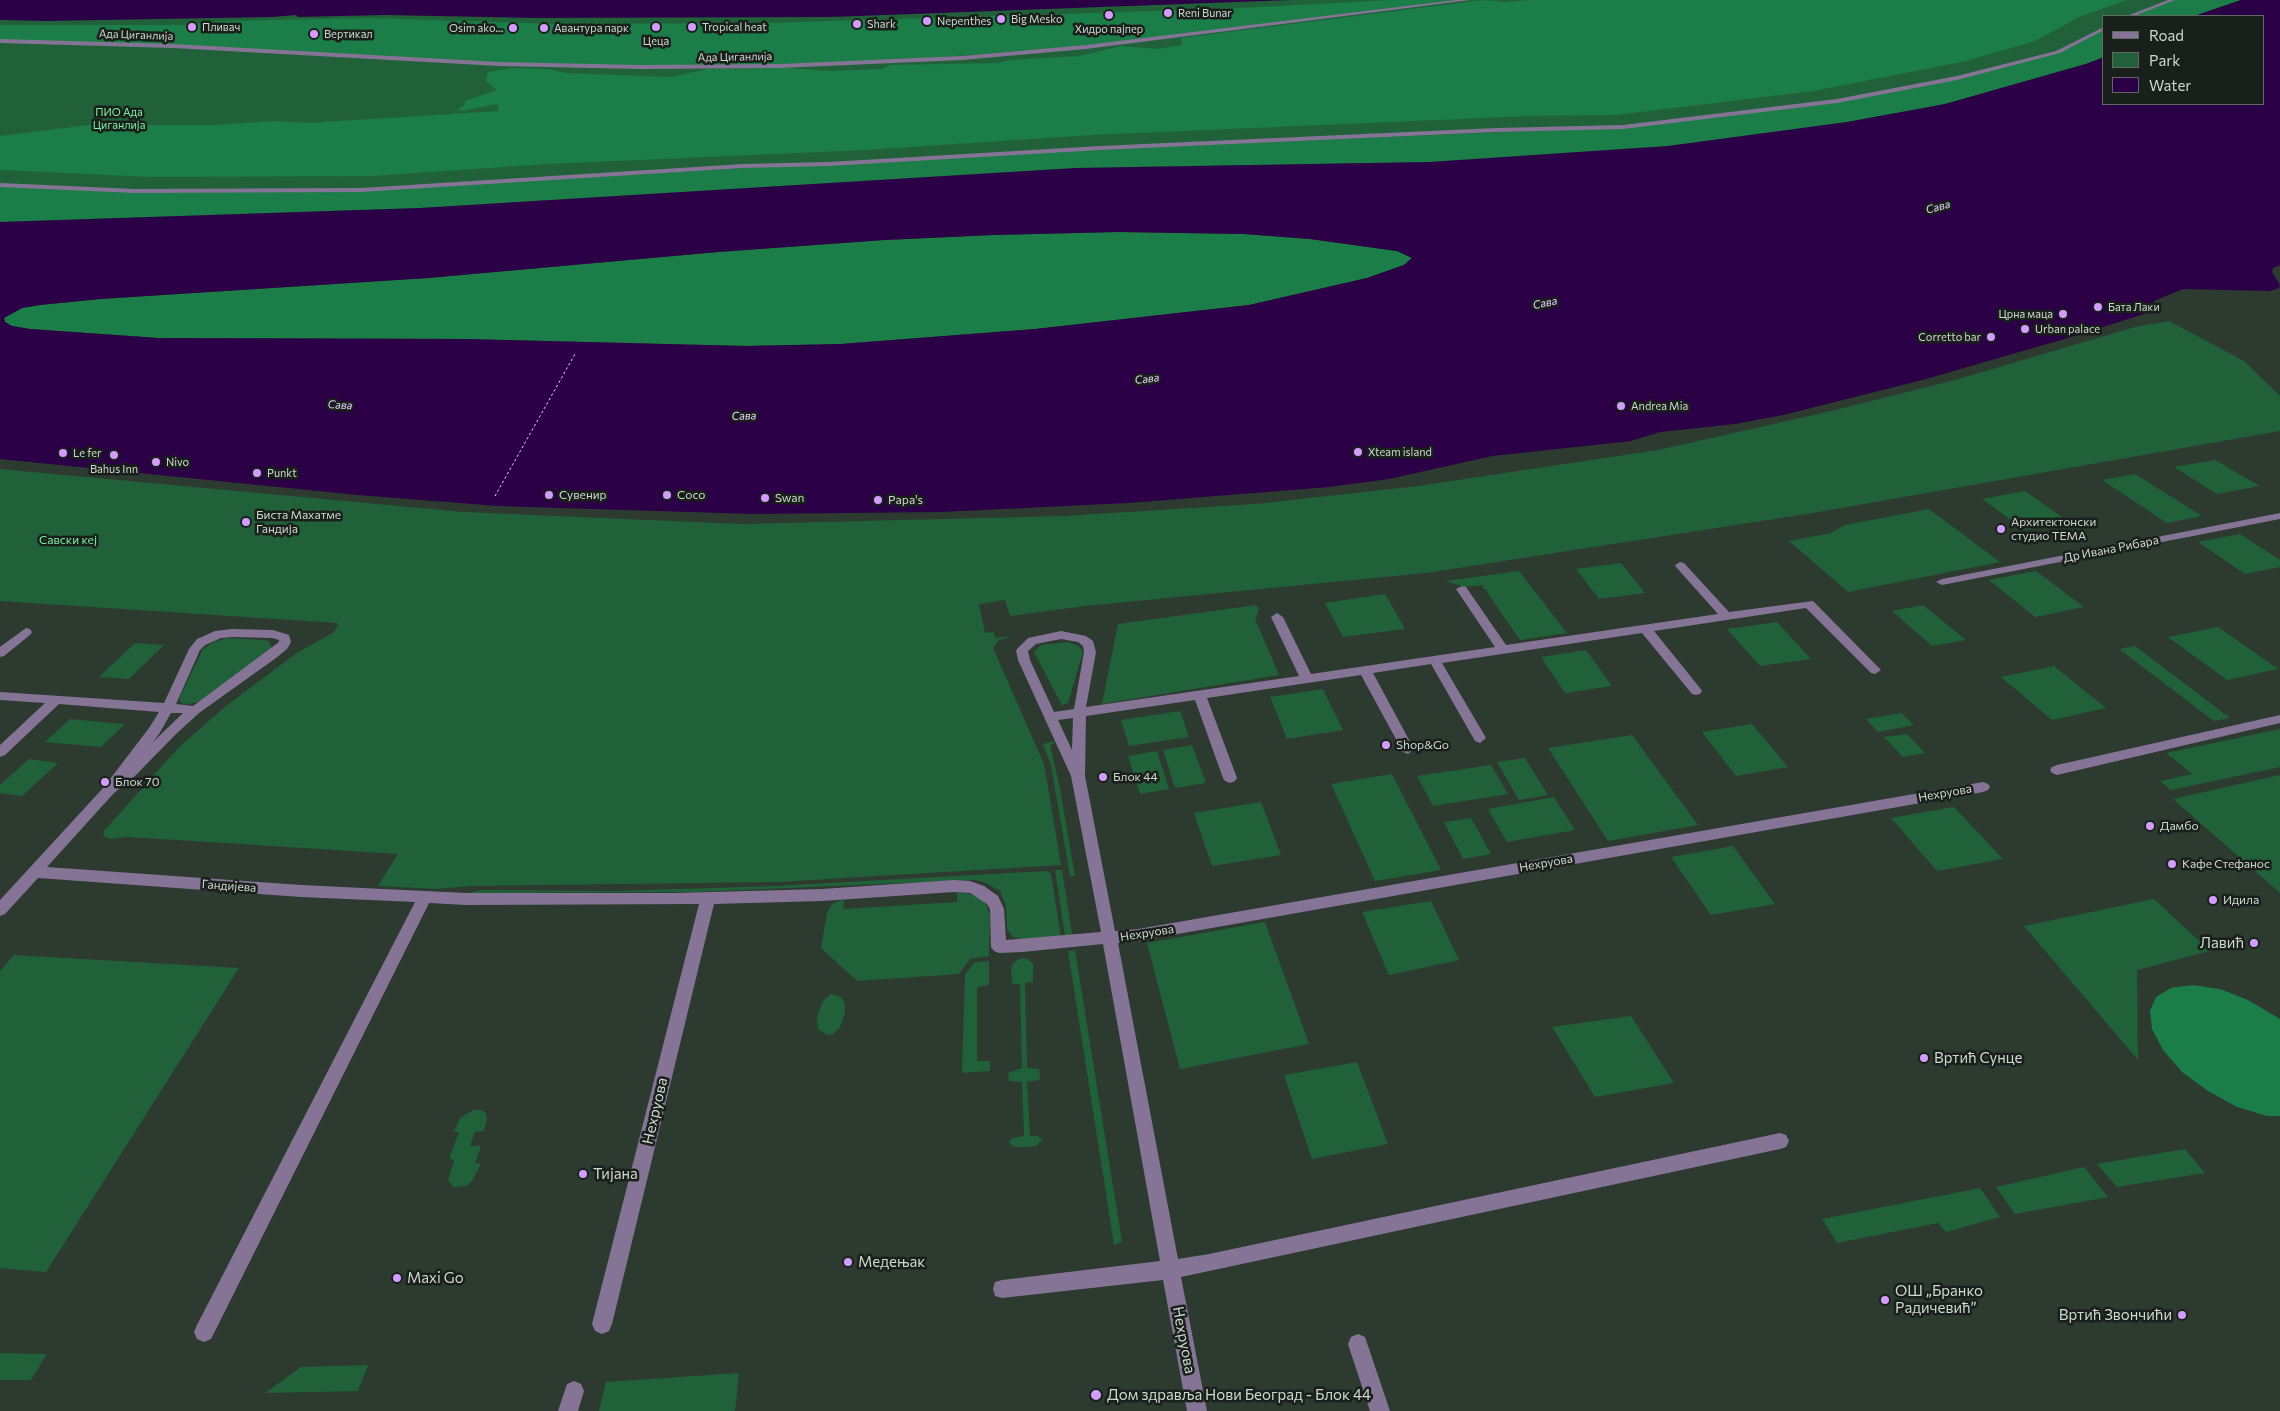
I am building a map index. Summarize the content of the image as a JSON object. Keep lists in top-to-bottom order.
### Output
{
  "streets": {
    "street": [
      "Ада Циганлија",
      "Др Ивана Рибара",
      "Нехруова",
      "Гандијева"
    ]
  },
  "crossings": [
    ["Нехруова", "Гандијева"]
  ],
  "water": ["Сава"],
  "parks": ["ПИО Ада Циганлија", "Савски кеј"],
  "places": [
    "Reni Bunar",
    "Хидро пајпер",
    "Big Mesko",
    "Nepenthes",
    "Shark",
    "Пливач",
    "Цеца",
    "Tropical heat",
    "Osim ako...",
    "Авантура парк",
    "Вертикал",
    "Бата Лаки",
    "Црна маца",
    "Urban palace",
    "Corretto bar",
    "Andrea Mia",
    "Xteam island",
    "Le fer",
    "Bahus Inn",
    "Nivo",
    "Punkt",
    "Сувенир",
    "Coco",
    "Swan",
    "Papa's",
    "Биста Махатме Гандија",
    "Архитектонски студио ТЕМА",
    "Shop&Go",
    "Блок 44",
    "Блок 70",
    "Дамбо",
    "Кафе Стефанос",
    "Идила",
    "Лавић",
    "Вртић Сунце",
    "Тијана",
    "Медењак",
    "Maxi Go",
    "ОШ „Бранко Радичевић”",
    "Вртић Звончићи",
    "Дом здравља Нови Београд - Блок 44"
  ],
  "legend": ["Road", "Park", "Water"]
}
